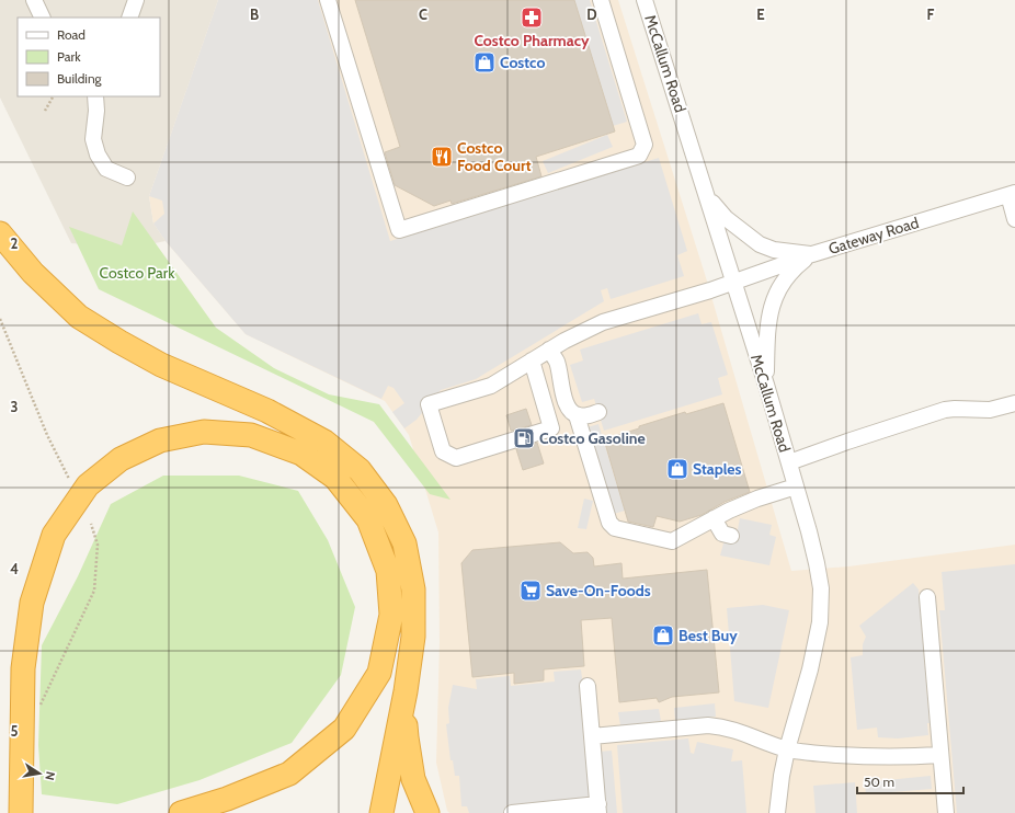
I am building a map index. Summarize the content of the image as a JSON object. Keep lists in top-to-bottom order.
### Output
{
  "streets": {
    "street": ["McCallum Road", "Gateway Road"]
  },
  "crossings": [
    ["McCallum Road", "Gateway Road"]
  ],
  "parks": ["Costco Park"],
  "places": {
    "pharmacy": ["Costco Pharmacy"],
    "shop": ["Costco", "Staples", "Best Buy"],
    "restaurant": ["Costco Food Court"],
    "fuel station": ["Costco Gasoline"],
    "supermarket": ["Save-On-Foods"]
  },
  "legend": ["Road", "Park", "Building"],
  "scale_bar": "50 m",
  "north": "right",
  "grid": {
    "columns": [
      "B",
      "C",
      "D",
      "E",
      "F"
    ],
    "rows": [
      "2",
      "3",
      "4",
      "5"
    ]
  }
}
